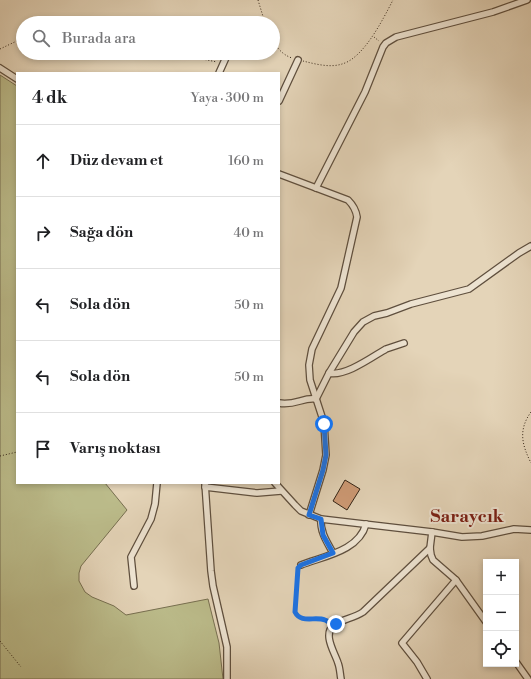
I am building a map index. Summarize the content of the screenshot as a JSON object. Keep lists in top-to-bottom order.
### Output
{
  "districts": ["Saraycık"],
  "page": {
    "search": "Burada ara",
    "heading": ["4 dk", "Yaya · 300 m"],
    "list": [
      ["Düz devam et", "160 m"],
      ["Sağa dön", "40 m"],
      ["Sola dön", "50 m"],
      ["Sola dön", "50 m"],
      "Varış noktası"
    ],
    "map_buttons": ["+", "−"]
  }
}
